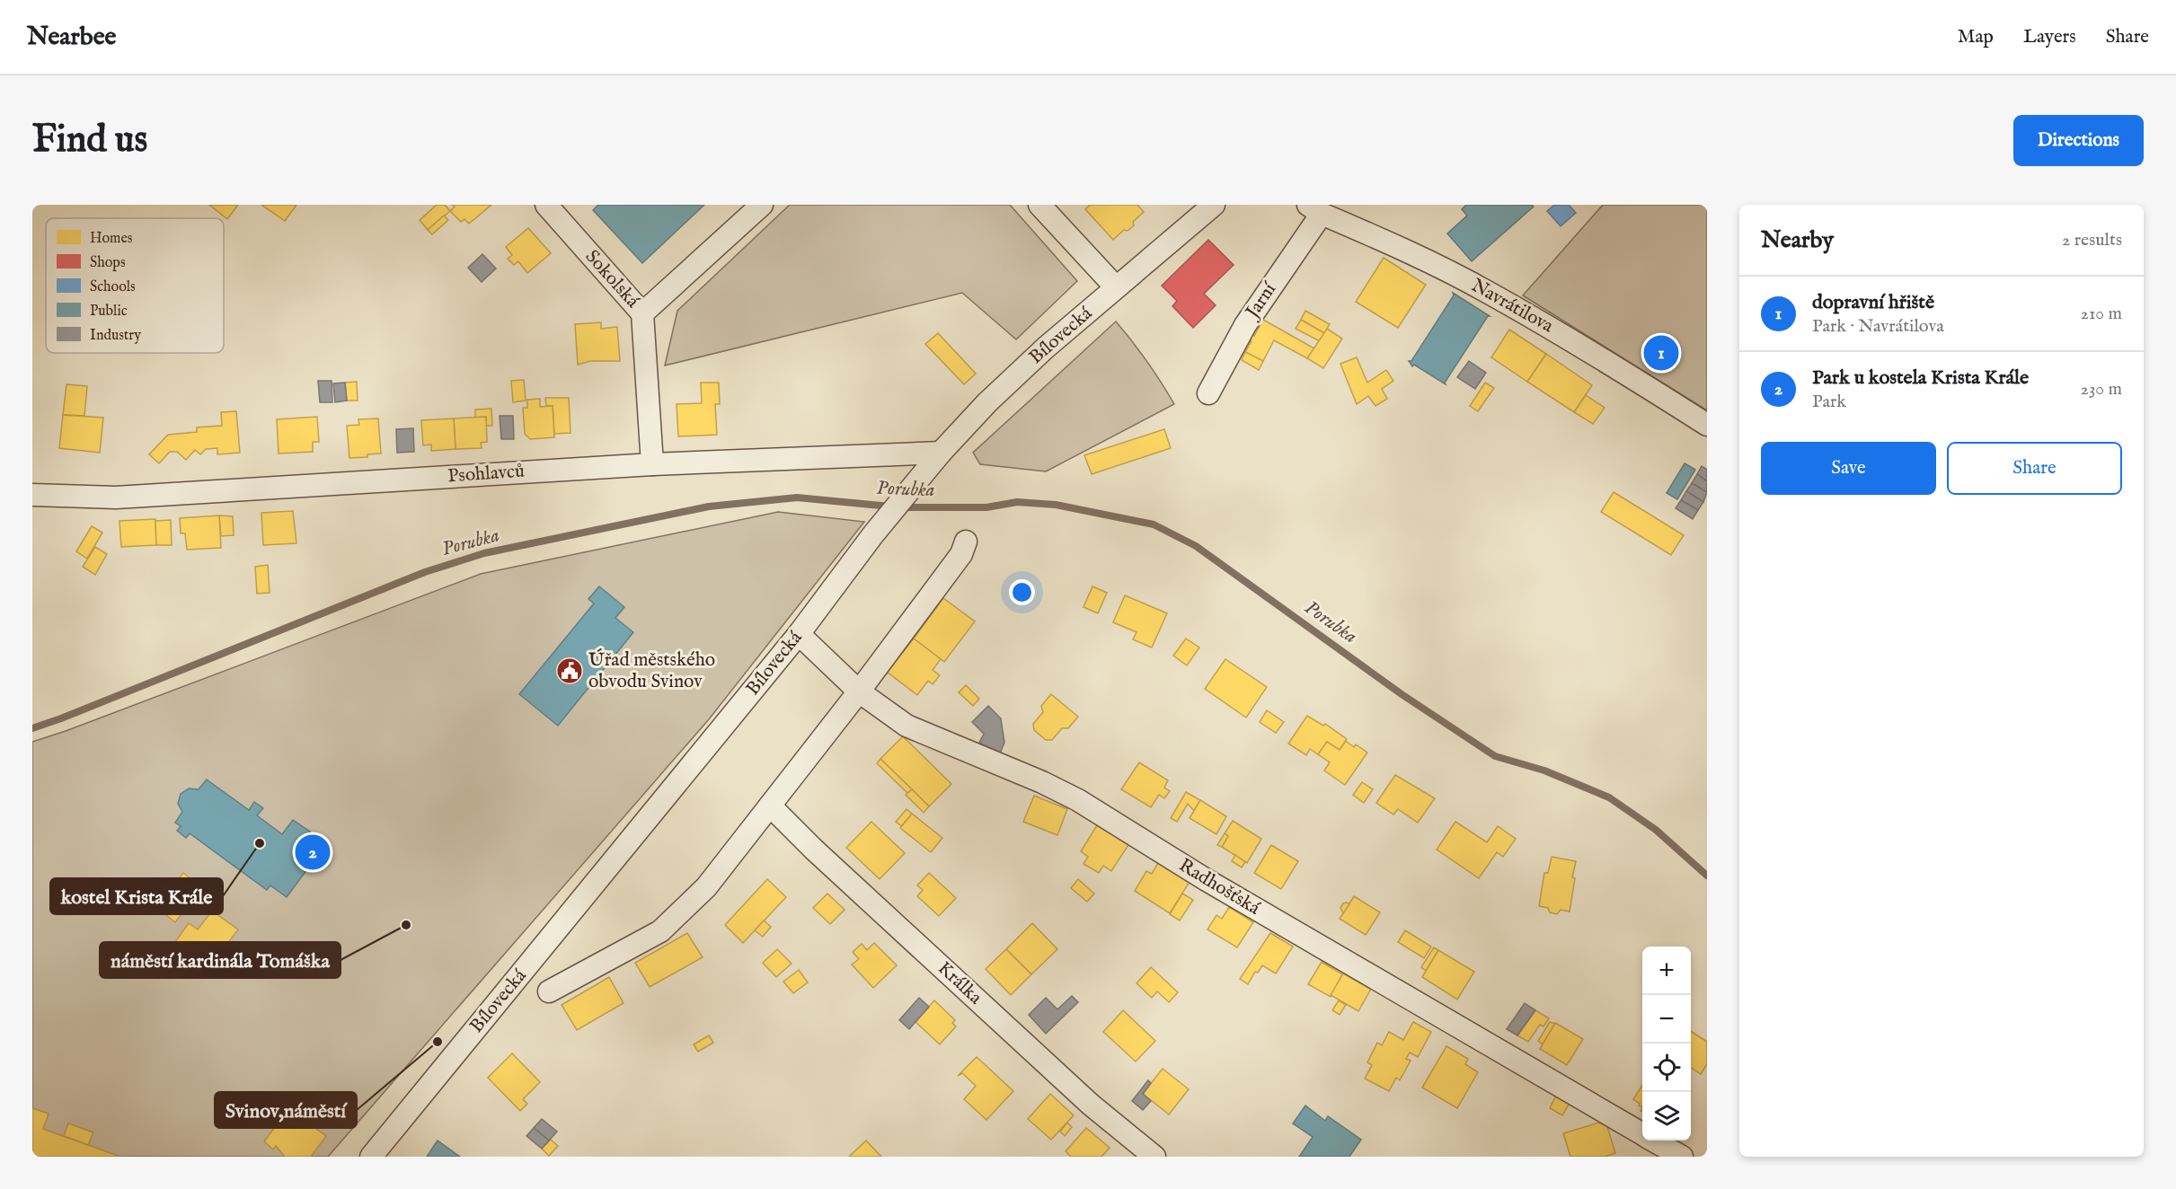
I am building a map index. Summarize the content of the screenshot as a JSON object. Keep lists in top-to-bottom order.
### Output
{
  "streets": {
    "street": [
      "Sokolská",
      "Jarní",
      "Navrátilova",
      "Bílovecká",
      "Psohlavců",
      "Radhošťská",
      "Králka"
    ]
  },
  "crossings": [
    ["Sokolská", "Psohlavců"],
    ["Jarní", "Navrátilova"],
    ["Bílovecká", "Psohlavců"],
    ["Bílovecká", "Radhošťská"]
  ],
  "water": ["Porubka"],
  "places": {
    "public building": ["Úřad městského obvodu Svinov"],
    "other": ["kostel Krista Krále", "náměstí kardinála Tomáška", "Svinov,náměstí"]
  },
  "legend": [
    "Homes",
    "Shops",
    "Schools",
    "Public",
    "Industry"
  ],
  "page": {
    "header": "Nearbee",
    "nav": ["Map", "Layers", "Share"],
    "buttons": [
      "Directions",
      ["Save", "Share"]
    ],
    "title": "Find us",
    "heading": ["Nearby", "2 results"],
    "list": [
      {
        "mark": "1",
        "name": "dopravní hřiště",
        "note": "Park · Navrátilova",
        "value": "210 m"
      },
      {
        "mark": "2",
        "name": "Park u kostela Krista Krále",
        "note": "Park",
        "value": "230 m"
      }
    ],
    "pins": ["1", "2"],
    "map_buttons": ["+", "−"]
  }
}
